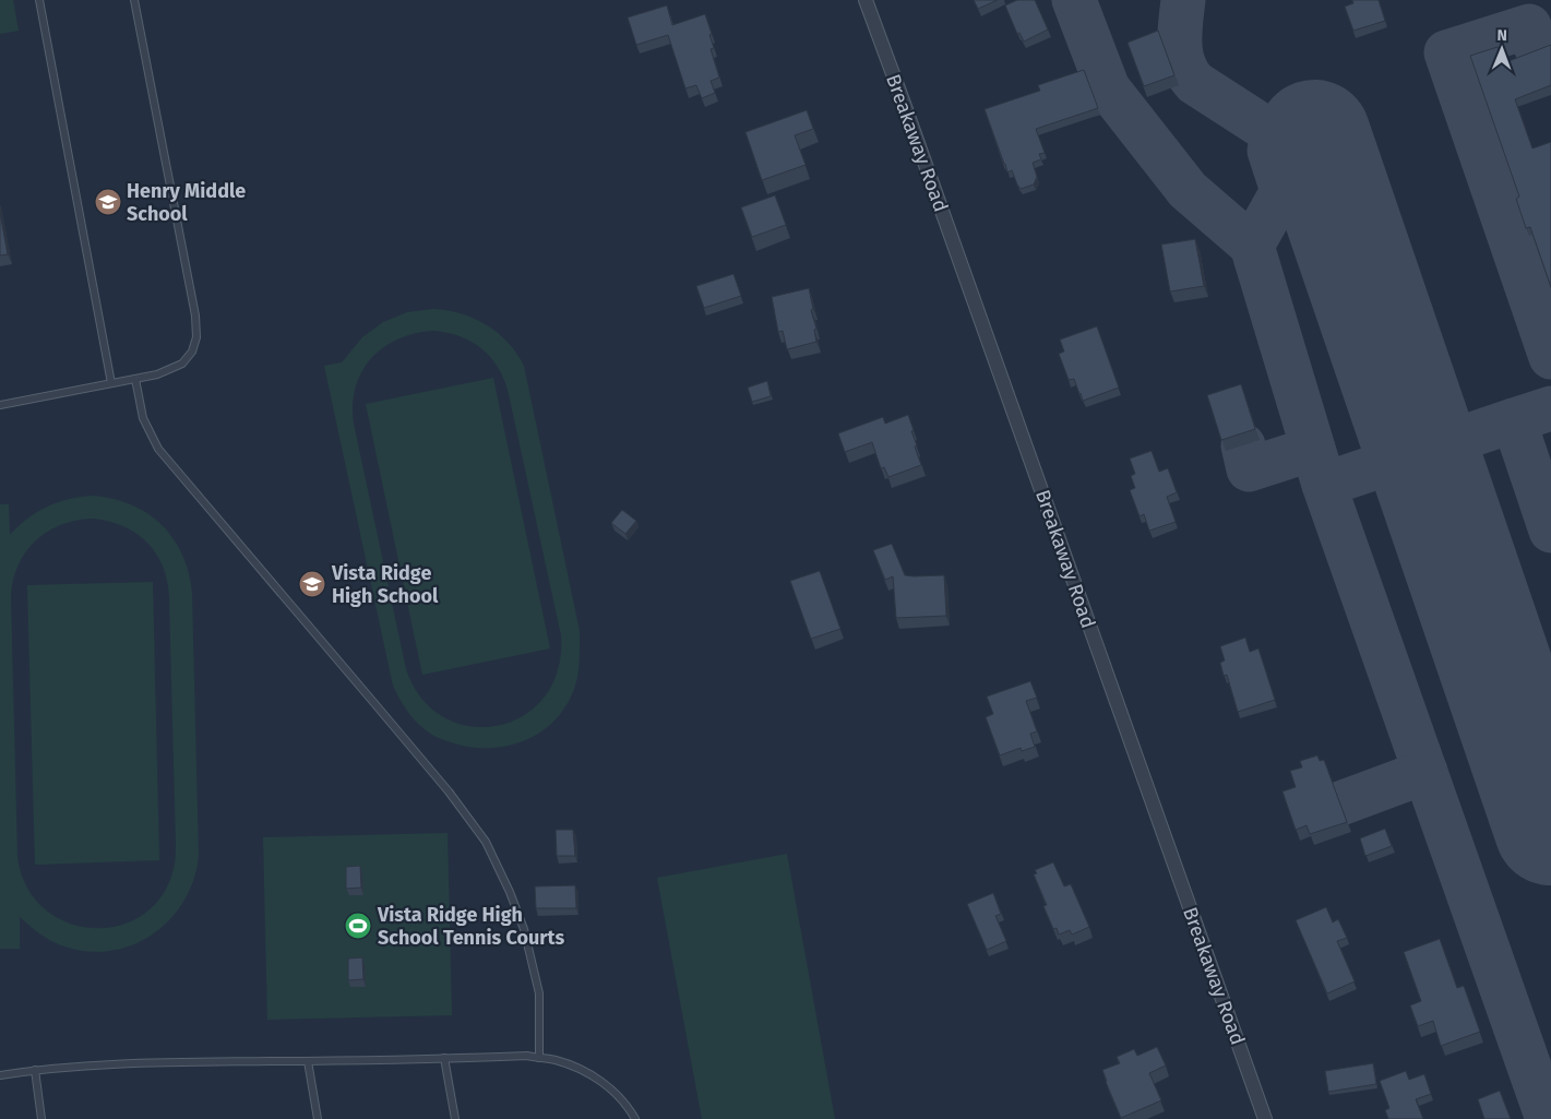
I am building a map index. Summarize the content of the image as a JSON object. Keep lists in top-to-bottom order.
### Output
{
  "streets": {
    "street": ["Breakaway Road"]
  },
  "places": {
    "school or university": ["Henry Middle School", "Vista Ridge High School"],
    "sports": ["Vista Ridge High School Tennis Courts"]
  },
  "north": "top"
}
